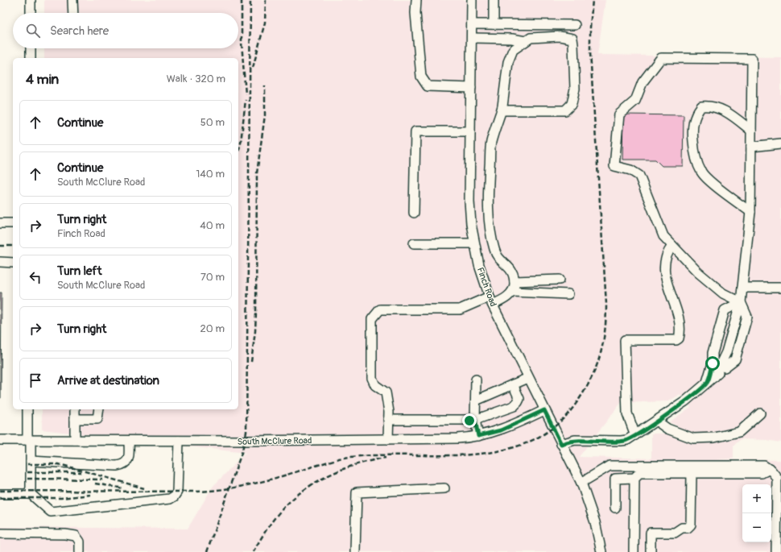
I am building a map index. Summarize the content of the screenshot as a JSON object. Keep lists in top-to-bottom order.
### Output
{
  "streets": {
    "street": ["Finch Road", "South McClure Road"]
  },
  "crossings": [
    ["Finch Road", "South McClure Road"]
  ],
  "page": {
    "search": "Search here",
    "heading": ["4 min", "Walk · 320 m"],
    "list": [
      ["Continue", "50 m"],
      ["Continue", "South McClure Road", "140 m"],
      ["Turn right", "Finch Road", "40 m"],
      ["Turn left", "South McClure Road", "70 m"],
      ["Turn right", "20 m"],
      "Arrive at destination"
    ],
    "map_buttons": ["+", "−"]
  }
}
